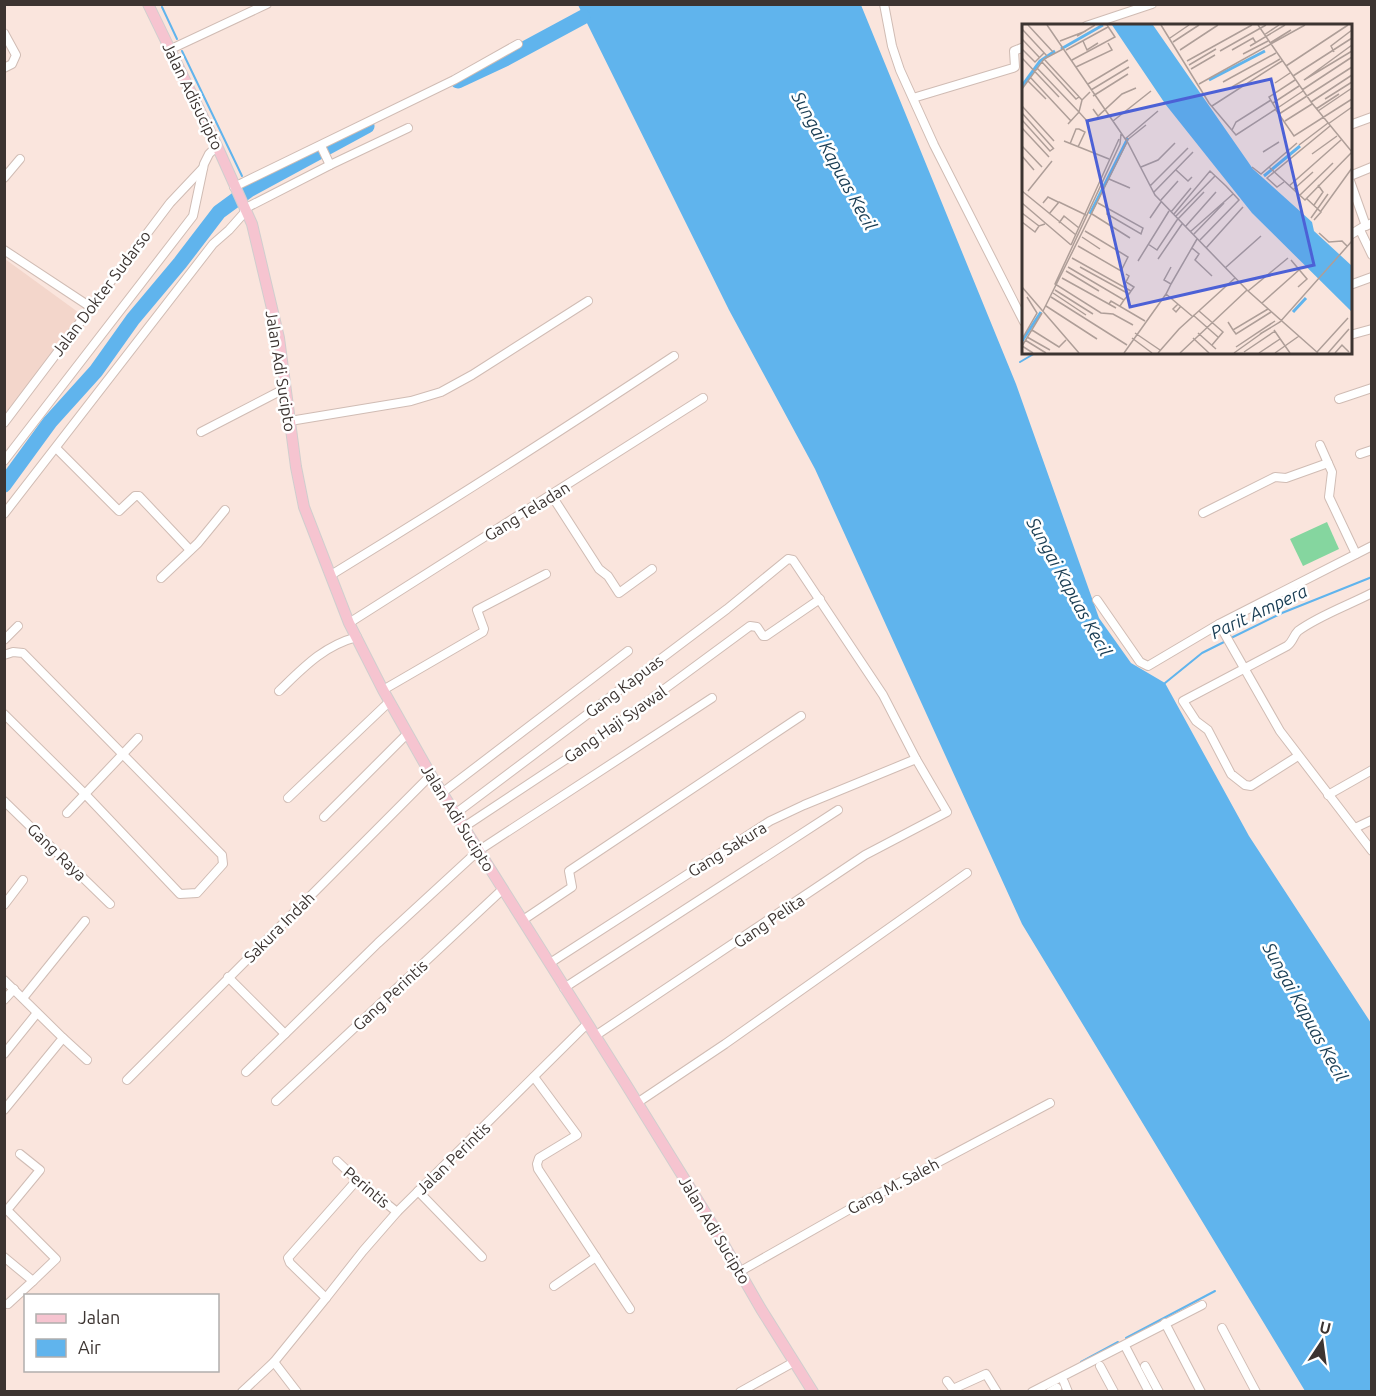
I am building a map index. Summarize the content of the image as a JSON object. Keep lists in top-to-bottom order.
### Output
{
  "streets": {
    "main road": ["Jalan Adisucipto", "Jalan Adi Sucipto"],
    "street": [
      "Jalan Dokter Sudarso",
      "Gang Teladan",
      "Gang Kapuas",
      "Gang Haji Syawal",
      "Gang Sakura",
      "Gang Raya",
      "Gang Pelita",
      "Sakura Indah",
      "Gang Perintis",
      "Jalan Perintis",
      "Gang M. Saleh",
      "Perintis"
    ]
  },
  "crossings": [
    ["Jalan Adisucipto", "Jalan Adi Sucipto"],
    ["Jalan Adi Sucipto", "Gang Teladan"],
    ["Jalan Adi Sucipto", "Gang Kapuas"],
    ["Jalan Adi Sucipto", "Gang Haji Syawal"],
    ["Jalan Adi Sucipto", "Gang Sakura"],
    ["Jalan Adi Sucipto", "Gang Pelita"],
    ["Jalan Adi Sucipto", "Sakura Indah"],
    ["Jalan Adi Sucipto", "Gang Perintis"],
    ["Jalan Adi Sucipto", "Jalan Perintis"],
    ["Jalan Adi Sucipto", "Gang M. Saleh"],
    ["Gang Kapuas", "Gang Haji Syawal"],
    ["Gang Sakura", "Gang Pelita"],
    ["Jalan Perintis", "Perintis"]
  ],
  "water": ["Sungai Kapuas Kecil", "Parit Ampera"],
  "legend": ["Jalan", "Air"],
  "north": "top"
}
